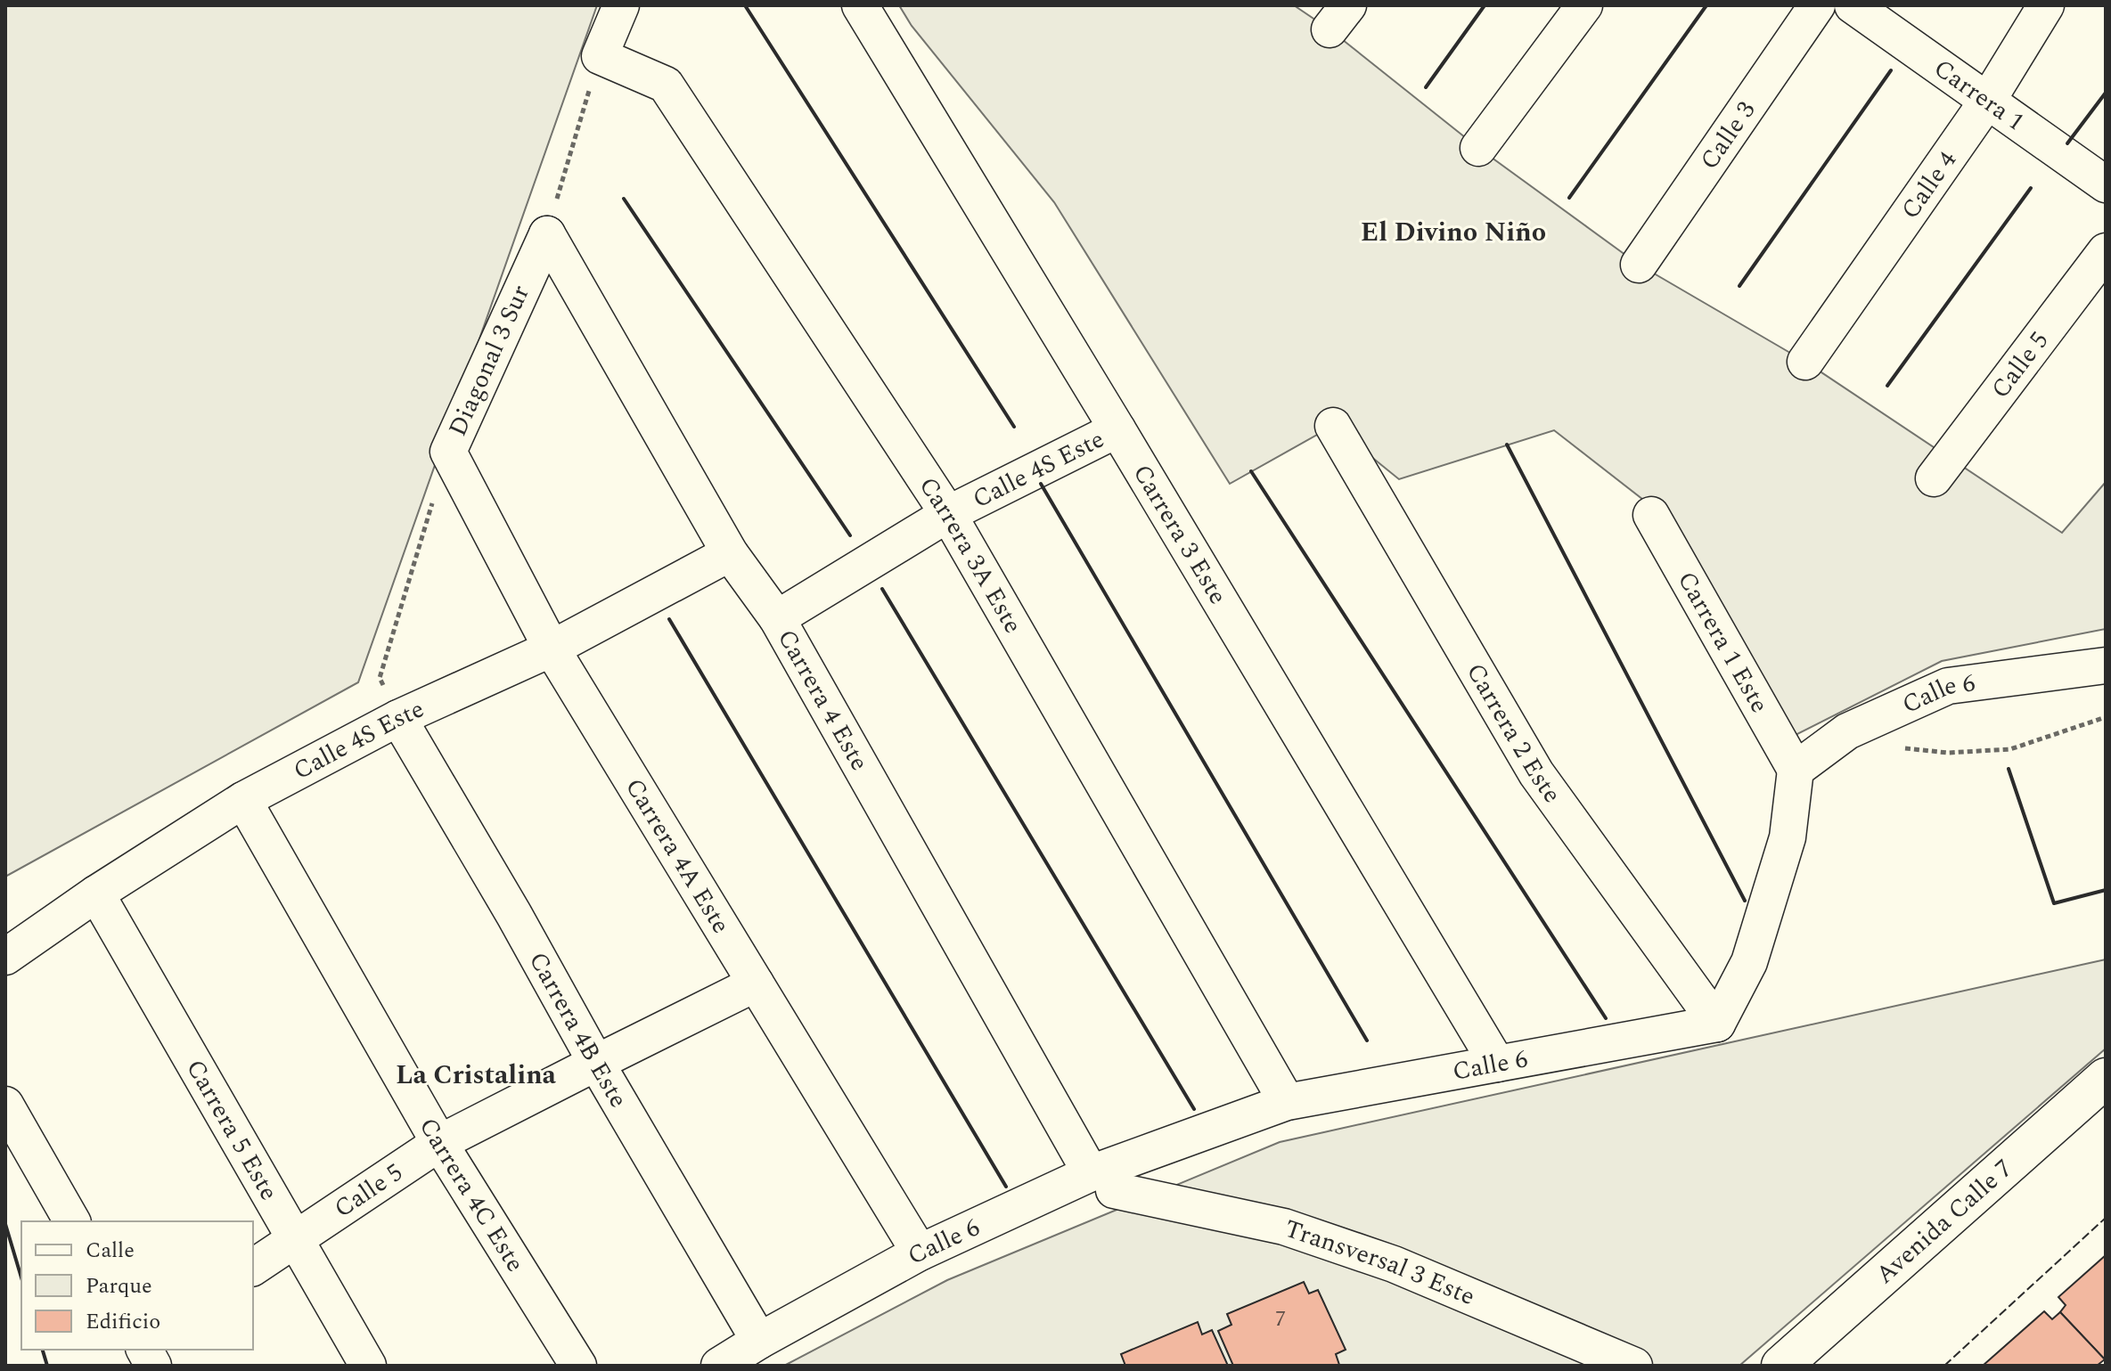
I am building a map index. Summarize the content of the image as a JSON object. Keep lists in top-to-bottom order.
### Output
{
  "streets": {
    "main road": ["Avenida Calle 7"],
    "street": [
      "Carrera 1",
      "Calle 3",
      "Calle 4",
      "Diagonal 3 Sur",
      "Calle 5",
      "Calle 4S Este",
      "Carrera 3 Este",
      "Carrera 3A Este",
      "Carrera 1 Este",
      "Calle 6",
      "Carrera 4 Este",
      "Carrera 2 Este",
      "Carrera 4A Este",
      "Carrera 4B Este",
      "Carrera 5 Este",
      "Carrera 4C Este",
      "Transversal 3 Este"
    ]
  },
  "crossings": [
    ["Carrera 1", "Calle 4"],
    ["Diagonal 3 Sur", "Calle 4S Este"],
    ["Diagonal 3 Sur", "Carrera 4 Este"],
    ["Diagonal 3 Sur", "Carrera 4A Este"],
    ["Diagonal 3 Sur", "Carrera 4B Este"],
    ["Calle 5", "Carrera 4A Este"],
    ["Calle 5", "Carrera 4B Este"],
    ["Calle 5", "Carrera 5 Este"],
    ["Calle 5", "Carrera 4C Este"],
    ["Calle 4S Este", "Carrera 3 Este"],
    ["Calle 4S Este", "Carrera 3A Este"],
    ["Calle 4S Este", "Carrera 4 Este"],
    ["Calle 4S Este", "Carrera 4A Este"],
    ["Calle 4S Este", "Carrera 4B Este"],
    ["Calle 4S Este", "Carrera 5 Este"],
    ["Calle 4S Este", "Carrera 4C Este"],
    ["Carrera 3 Este", "Calle 6"],
    ["Carrera 3A Este", "Calle 6"],
    ["Carrera 1 Este", "Calle 6"],
    ["Calle 6", "Carrera 4 Este"],
    ["Calle 6", "Carrera 2 Este"],
    ["Calle 6", "Carrera 4A Este"],
    ["Calle 6", "Carrera 4B Este"],
    ["Calle 6", "Transversal 3 Este"],
    ["Carrera 4 Este", "Transversal 3 Este"]
  ],
  "districts": ["El Divino Niño", "La Cristalina"],
  "house_numbers": ["7"],
  "legend": ["Calle", "Parque", "Edificio"]
}
